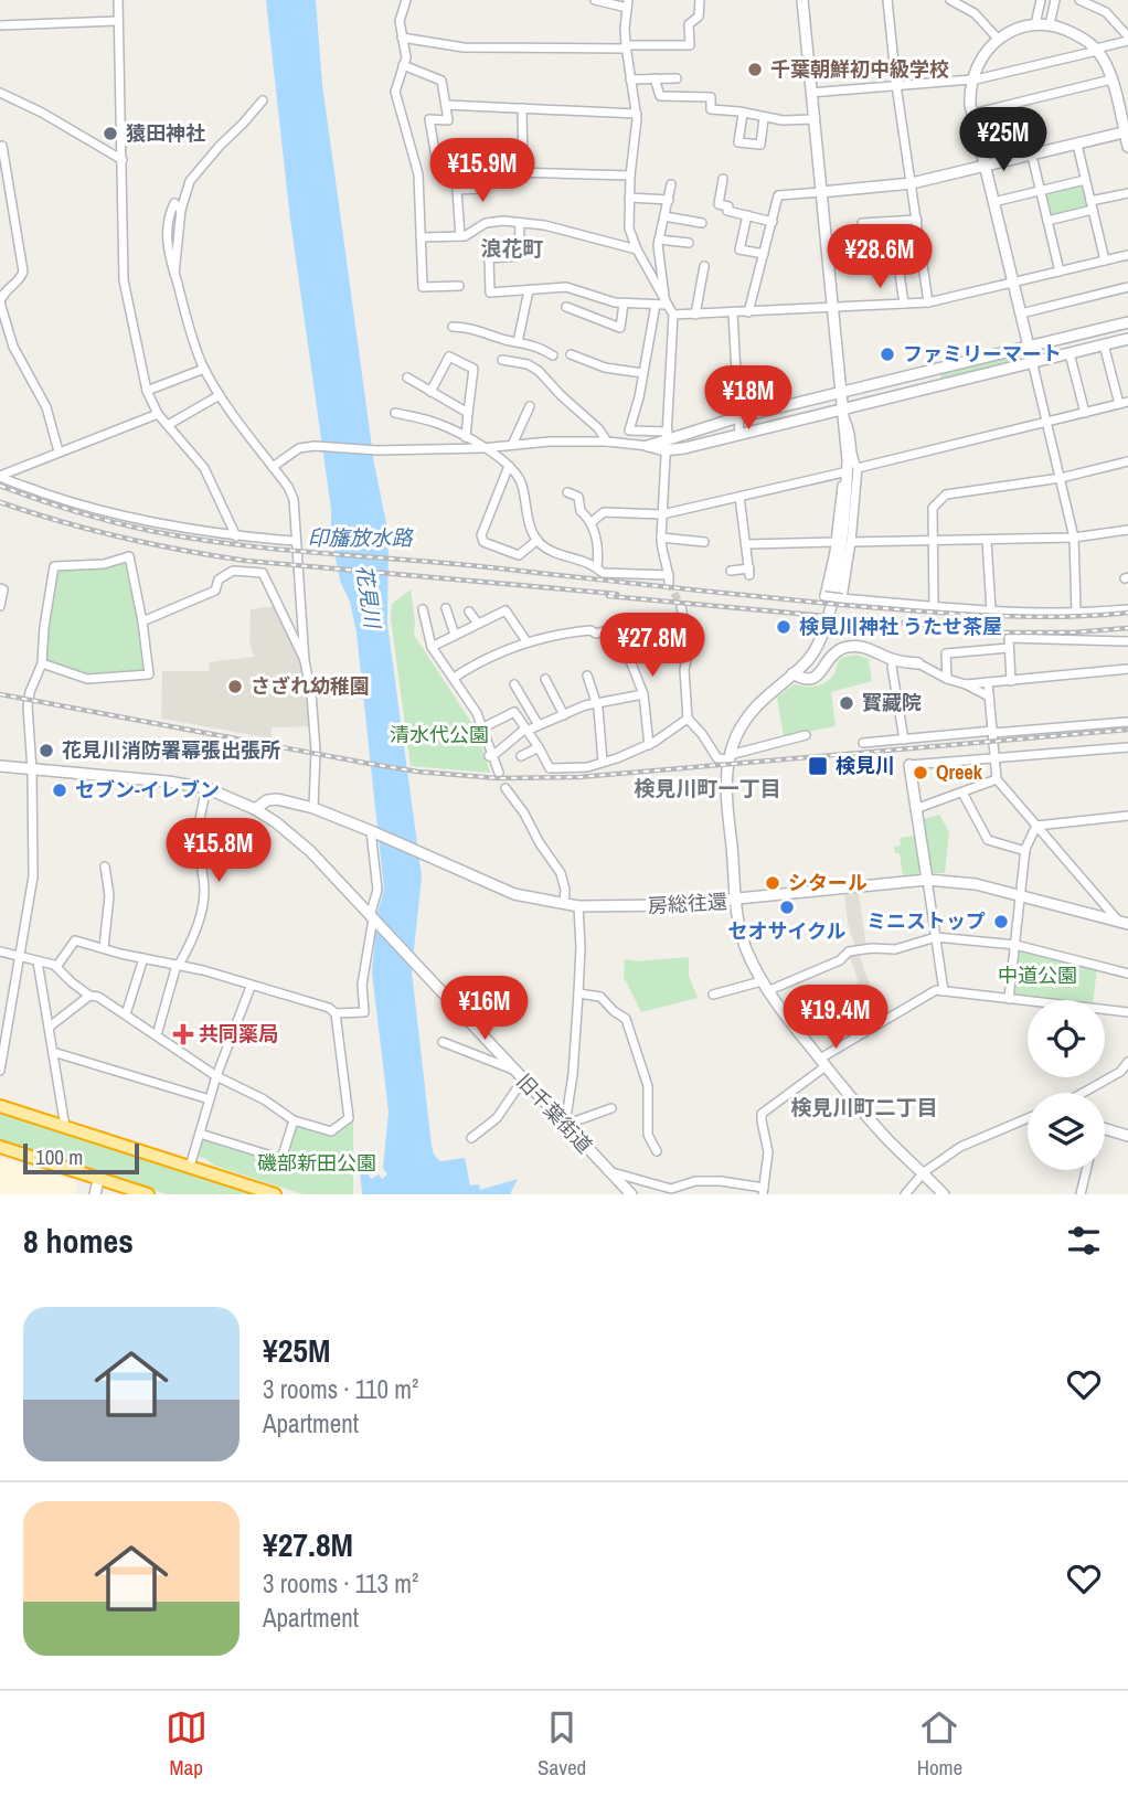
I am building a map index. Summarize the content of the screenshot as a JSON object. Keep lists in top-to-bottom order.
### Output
{
  "streets": {
    "street": ["房総往還", "旧千葉街道"]
  },
  "districts": ["浪花町", "検見川町一丁目", "検見川町二丁目"],
  "water": ["印旛放水路", "花見川"],
  "parks": ["清水代公園", "中道公園", "磯部新田公園"],
  "places": {
    "other": [
      "千葉朝鮮初中級学校",
      "猿田神社",
      "ファミリーマート",
      "検見川神社 うたせ茶屋",
      "さざれ幼稚園",
      "寳藏院",
      "花見川消防署幕張出張所",
      "Qreek",
      "セブン-イレブン",
      "シタール",
      "セオサイクル",
      "ミニストップ"
    ],
    "transit": ["検見川"],
    "health": ["共同薬局"]
  },
  "scale_bar": "100 m",
  "page": {
    "price": [
      "¥25M",
      "¥15.9M",
      "¥28.6M",
      "¥18M",
      "¥27.8M",
      "¥15.8M",
      "¥16M",
      "¥19.4M"
    ],
    "scale": "100 m",
    "heading": "8 homes",
    "list": [
      {
        "name": "¥25M",
        "note": "3 rooms · 110 m² · Apartment"
      },
      {
        "name": "¥27.8M",
        "note": "3 rooms · 113 m² · Apartment"
      }
    ],
    "tabs": ["Map", "Saved", "Home"]
  }
}
